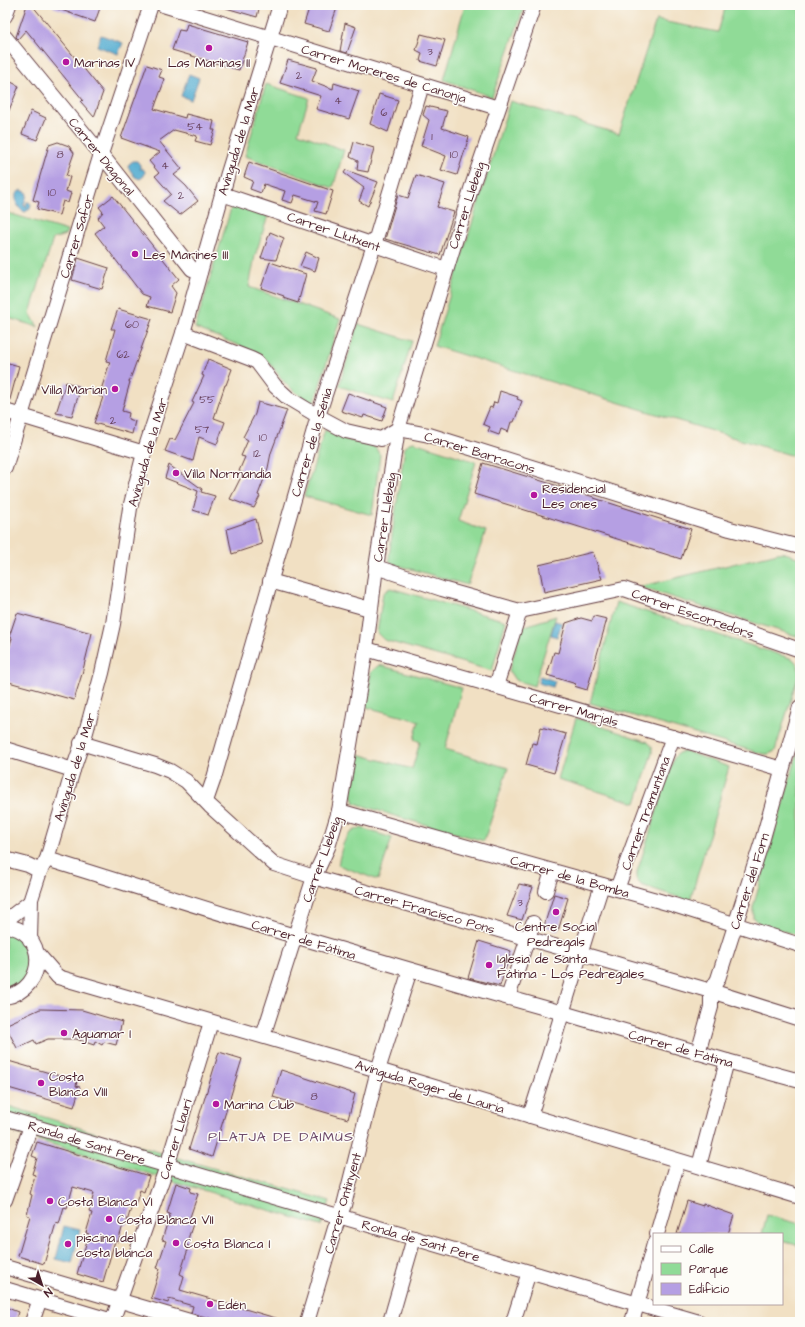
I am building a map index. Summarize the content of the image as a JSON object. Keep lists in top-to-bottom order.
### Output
{
  "streets": {
    "street": [
      "Carrer Moreres de Canonja",
      "Avinguda de la Mar",
      "Carrer Diagonal",
      "Carrer Llebeig",
      "Carrer Llutxent",
      "Carrer Safor",
      "Carrer de la Sénia",
      "Carrer Barracons",
      "Carrer Escorredors",
      "Carrer Marjals",
      "Carrer Tramuntana",
      "Carrer de la Bomba",
      "Carrer del Forn",
      "Carrer Francisco Pons",
      "Carrer de Fátima",
      "Carrer de Fàtima",
      "Avinguda Roger de Lauria",
      "Carrer Llaurí",
      "Ronda de Sant Pere",
      "Carrer Ontinyent"
    ]
  },
  "crossings": [
    ["Carrer Moreres de Canonja", "Avinguda de la Mar"],
    ["Carrer Moreres de Canonja", "Carrer Llebeig"],
    ["Carrer Moreres de Canonja", "Carrer de la Sénia"],
    ["Avinguda de la Mar", "Carrer Diagonal"],
    ["Avinguda de la Mar", "Carrer Llutxent"],
    ["Avinguda de la Mar", "Carrer Francisco Pons"],
    ["Avinguda de la Mar", "Carrer de Fátima"],
    ["Carrer Diagonal", "Carrer Safor"],
    ["Carrer Llebeig", "Carrer Llutxent"],
    ["Carrer Llebeig", "Carrer Barracons"],
    ["Carrer Llebeig", "Carrer Escorredors"],
    ["Carrer Llebeig", "Carrer Marjals"],
    ["Carrer Llebeig", "Carrer de la Bomba"],
    ["Carrer Llebeig", "Carrer Francisco Pons"],
    ["Carrer Llebeig", "Carrer de Fátima"],
    ["Carrer Llebeig", "Avinguda Roger de Lauria"],
    ["Carrer Llutxent", "Carrer de la Sénia"],
    ["Carrer de la Sénia", "Carrer Francisco Pons"],
    ["Carrer Marjals", "Carrer Tramuntana"],
    ["Carrer Marjals", "Carrer del Forn"],
    ["Carrer Tramuntana", "Carrer de la Bomba"],
    ["Carrer de la Bomba", "Carrer del Forn"],
    ["Carrer del Forn", "Carrer Francisco Pons"],
    ["Carrer del Forn", "Carrer de Fàtima"],
    ["Carrer de Fátima", "Carrer de Fàtima"],
    ["Carrer de Fátima", "Carrer Ontinyent"],
    ["Avinguda Roger de Lauria", "Carrer Llaurí"],
    ["Avinguda Roger de Lauria", "Carrer Ontinyent"],
    ["Carrer Llaurí", "Ronda de Sant Pere"],
    ["Ronda de Sant Pere", "Carrer Ontinyent"]
  ],
  "districts": ["PLATJA DE DAIMÚS"],
  "places": [
    "Las Marinas II",
    "Marinas IV",
    "Les Marines III",
    "Villa Marian",
    "Villa Normandia",
    "Residencial Les ones",
    "Centre Social Pedregals",
    "Iglesia de Santa Fátima - Los Pedregales",
    "Aguamar I",
    "Costa Blanca VIII",
    "Marina Club",
    "Costa Blanca VI",
    "Costa Blanca VII",
    "Costa Blanca I",
    "piscina del costa blanca",
    "Edén"
  ],
  "house_numbers": [
    "3",
    "2",
    "4",
    "6",
    "54",
    "1",
    "8",
    "10",
    "4",
    "10",
    "2",
    "60",
    "62",
    "55",
    "2",
    "57",
    "10",
    "12",
    "3",
    "8"
  ],
  "legend": ["Calle", "Parque", "Edificio"],
  "north": "bottom right"
}
